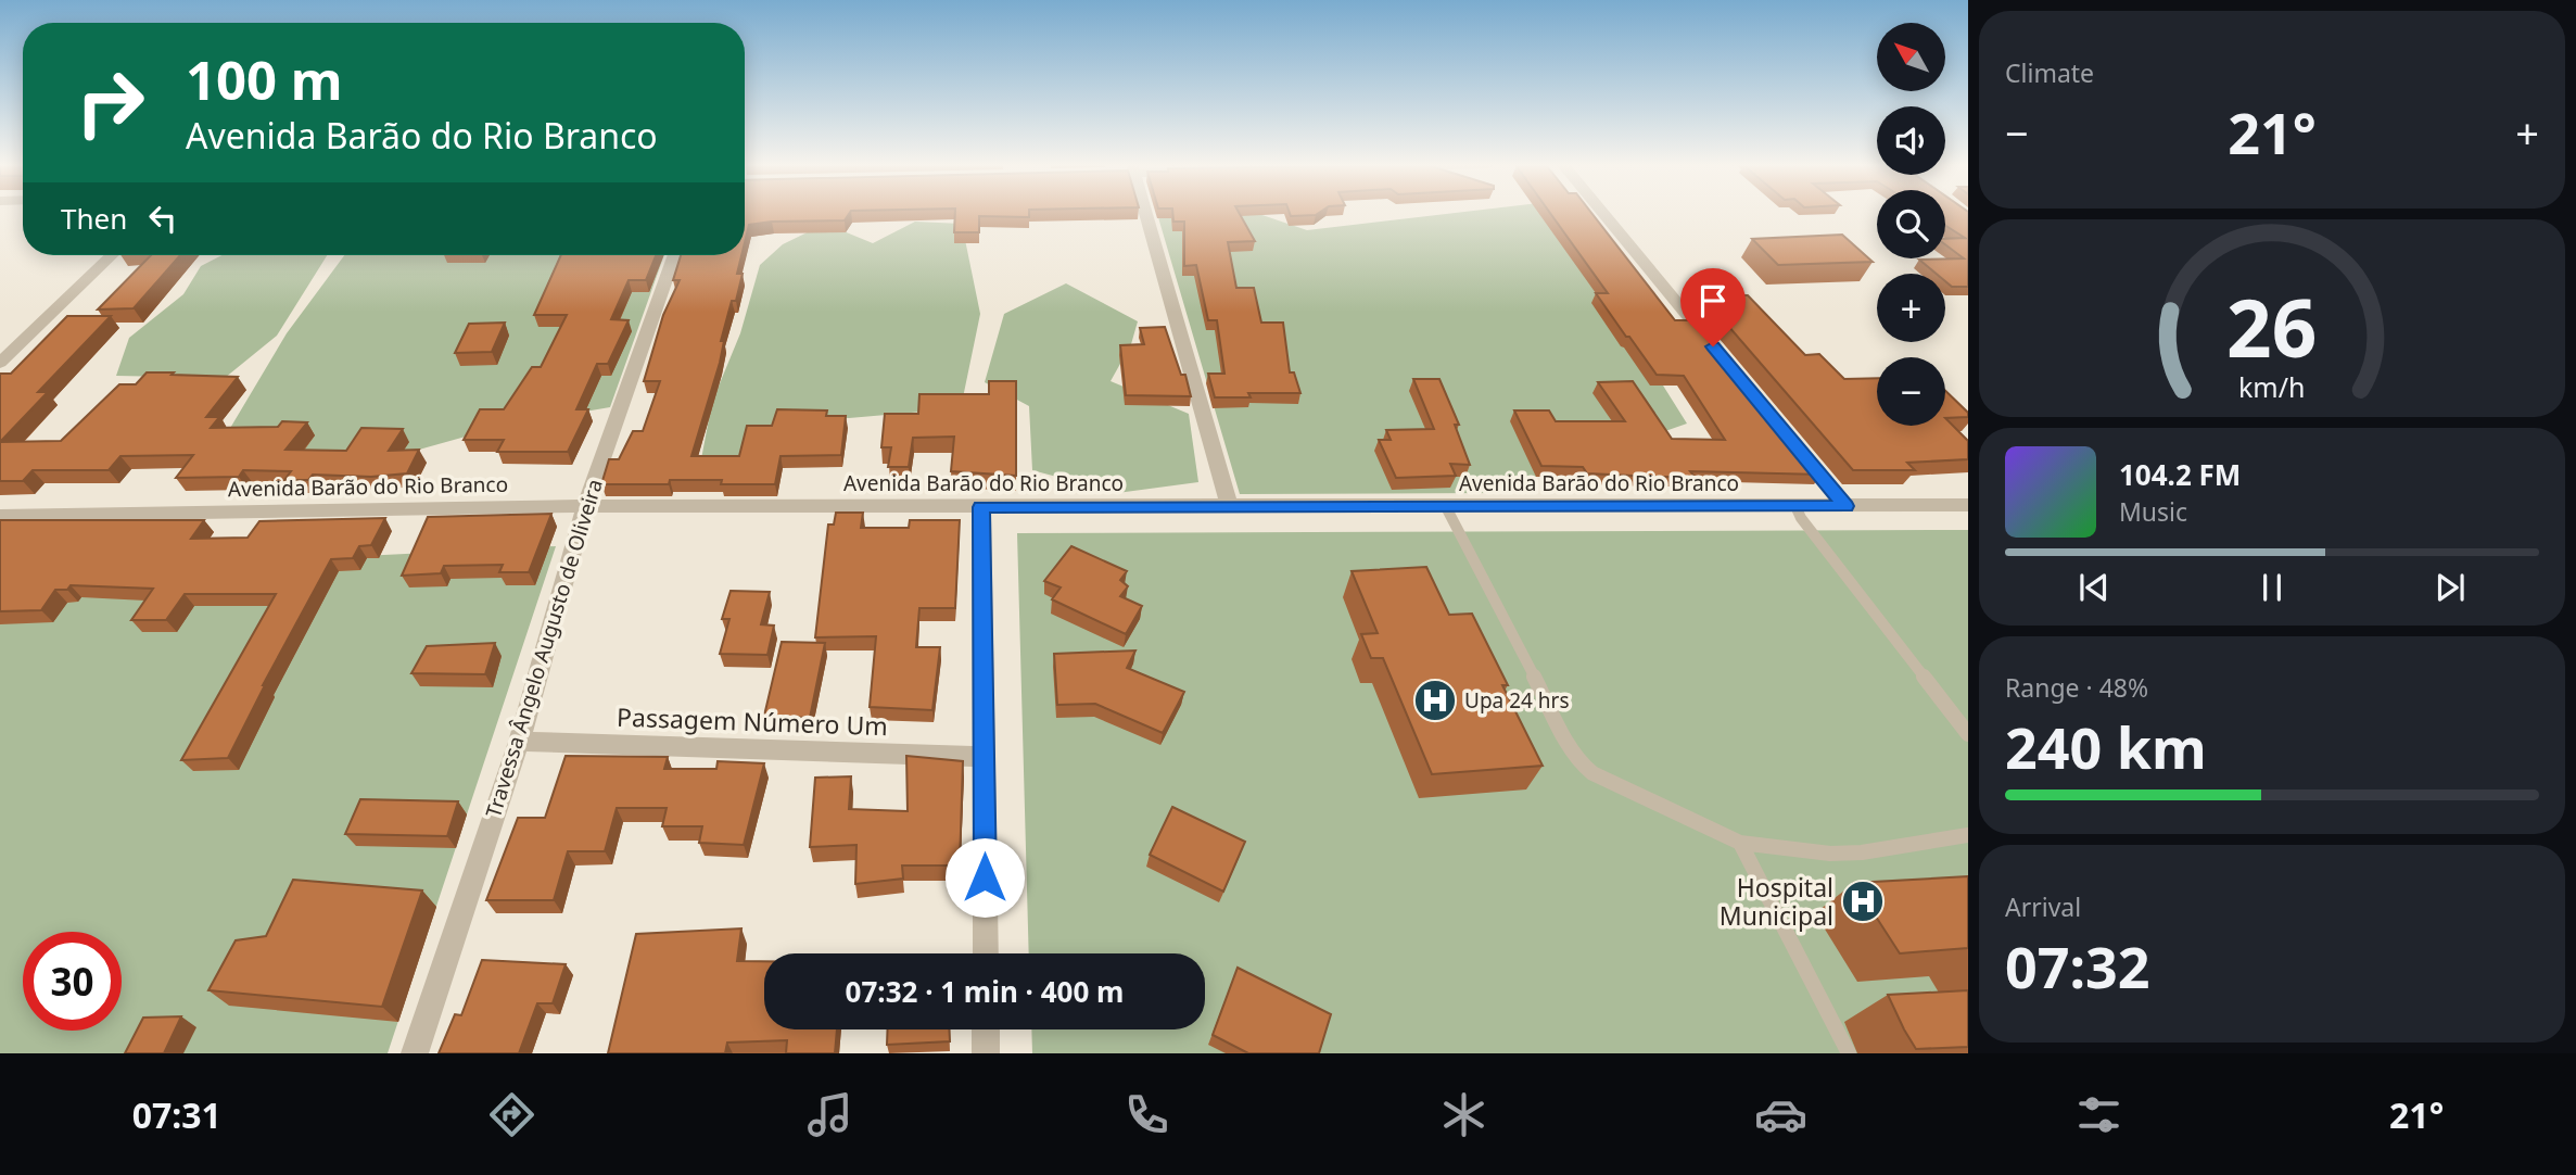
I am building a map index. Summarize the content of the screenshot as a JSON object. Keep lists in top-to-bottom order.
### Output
{
  "streets": {
    "street": ["Avenida Barão do Rio Branco", "Travessa Ângelo Augusto de Oliveira", "Passagem Número Um"]
  },
  "crossings": [
    ["Avenida Barão do Rio Branco", "Travessa Ângelo Augusto de Oliveira"],
    ["Travessa Ângelo Augusto de Oliveira", "Passagem Número Um"]
  ],
  "places": {
    "hospital": ["Upa 24 hrs", "Hospital Municipal"]
  },
  "north": "top left",
  "page": {
    "tile": [
      "Climate",
      ["Range · 48%", "240 km"],
      ["Arrival", "07:32"]
    ],
    "map_buttons": ["+", "−"],
    "turn": ["100 m", "Avenida Barão do Rio Branco"],
    "heat": ["−", "21°", "+"],
    "then": "Then",
    "song": ["104.2 FM", "Music"],
    "limit": "30",
    "trip": "07:32 · 1 min · 400 m",
    "tabs": ["07:31", "21°"],
    "gauge": ["26", "km/h"]
  }
}
